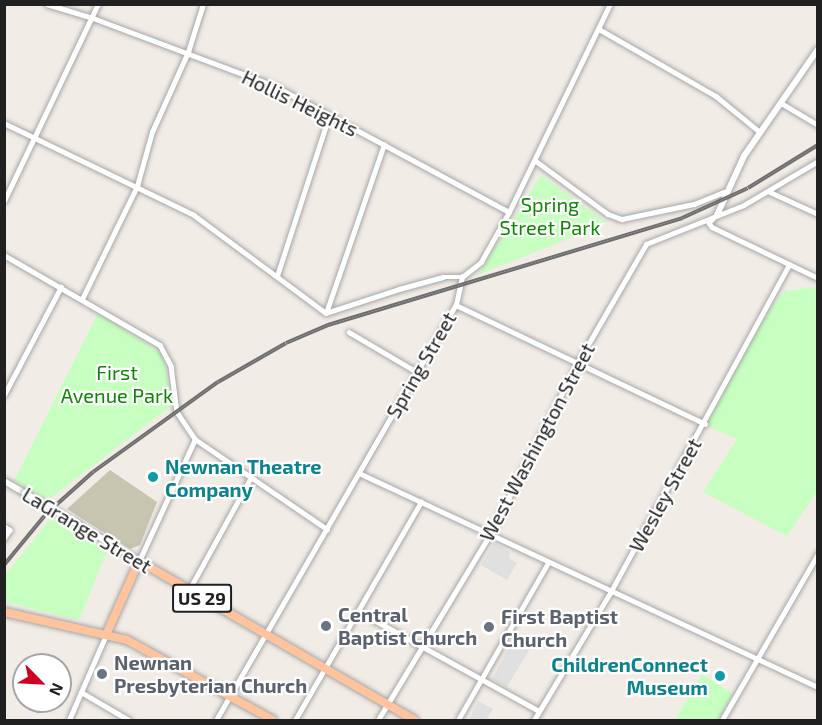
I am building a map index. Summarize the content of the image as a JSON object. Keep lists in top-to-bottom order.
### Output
{
  "streets": {
    "main road": ["LaGrange Street", "US 29"],
    "street": [
      "Hollis Heights",
      "Spring Street",
      "West Washington Street",
      "Wesley Street"
    ]
  },
  "crossings": [
    ["Spring Street", "LaGrange Street"],
    ["West Washington Street", "US 29"],
    ["LaGrange Street", "US 29"]
  ],
  "parks": ["Spring Street Park", "First Avenue Park"],
  "places": [
    "Newnan Theatre Company",
    "Central Baptist Church",
    "First Baptist Church",
    "Newnan Presbyterian Church",
    "ChildrenConnect Museum"
  ],
  "north": "bottom right"
}
